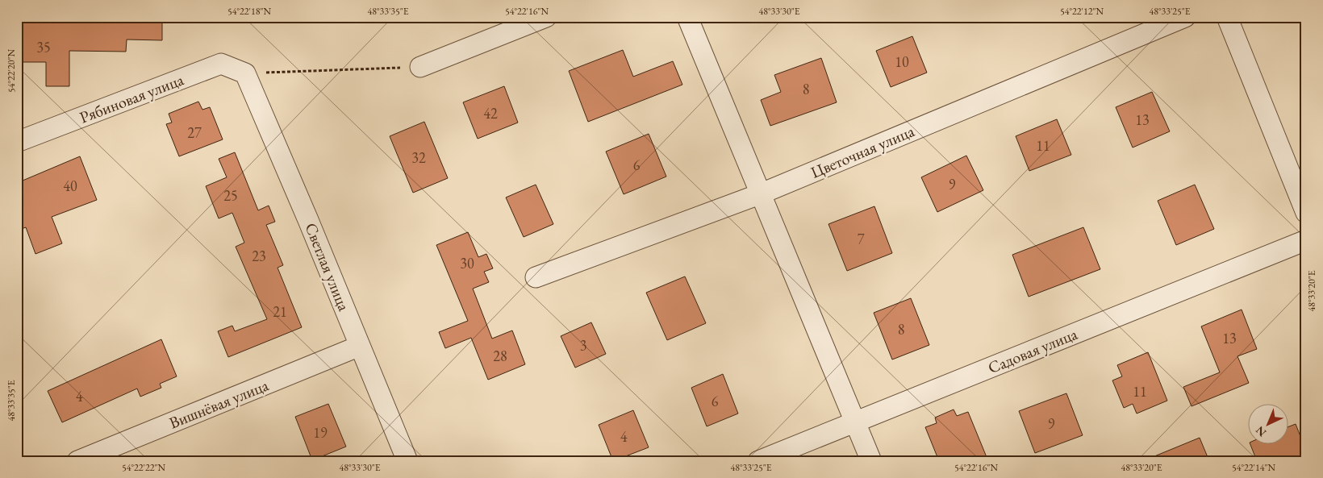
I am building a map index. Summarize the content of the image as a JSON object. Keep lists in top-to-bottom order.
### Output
{
  "streets": {
    "street": [
      "Рябиновая улица",
      "Цветочная улица",
      "Светлая улица",
      "Садовая улица",
      "Вишнёвая улица"
    ]
  },
  "crossings": [
    ["Рябиновая улица", "Светлая улица"],
    ["Светлая улица", "Вишнёвая улица"]
  ],
  "house_numbers": [
    "35",
    "10",
    "8",
    "42",
    "13",
    "27",
    "11",
    "32",
    "6",
    "9",
    "40",
    "25",
    "7",
    "23",
    "30",
    "21",
    "8",
    "13",
    "3",
    "28",
    "11",
    "4",
    "6",
    "9",
    "19",
    "4"
  ],
  "north": "bottom left",
  "coordinates": [
    "54°22'18\"N",
    "48°33'35\"E",
    "54°22'16\"N",
    "48°33'30\"E",
    "54°22'12\"N",
    "48°33'25\"E",
    "54°22'20\"N",
    "48°33'20\"E",
    "54°22'22\"N",
    "54°22'14\"N"
  ]
}
